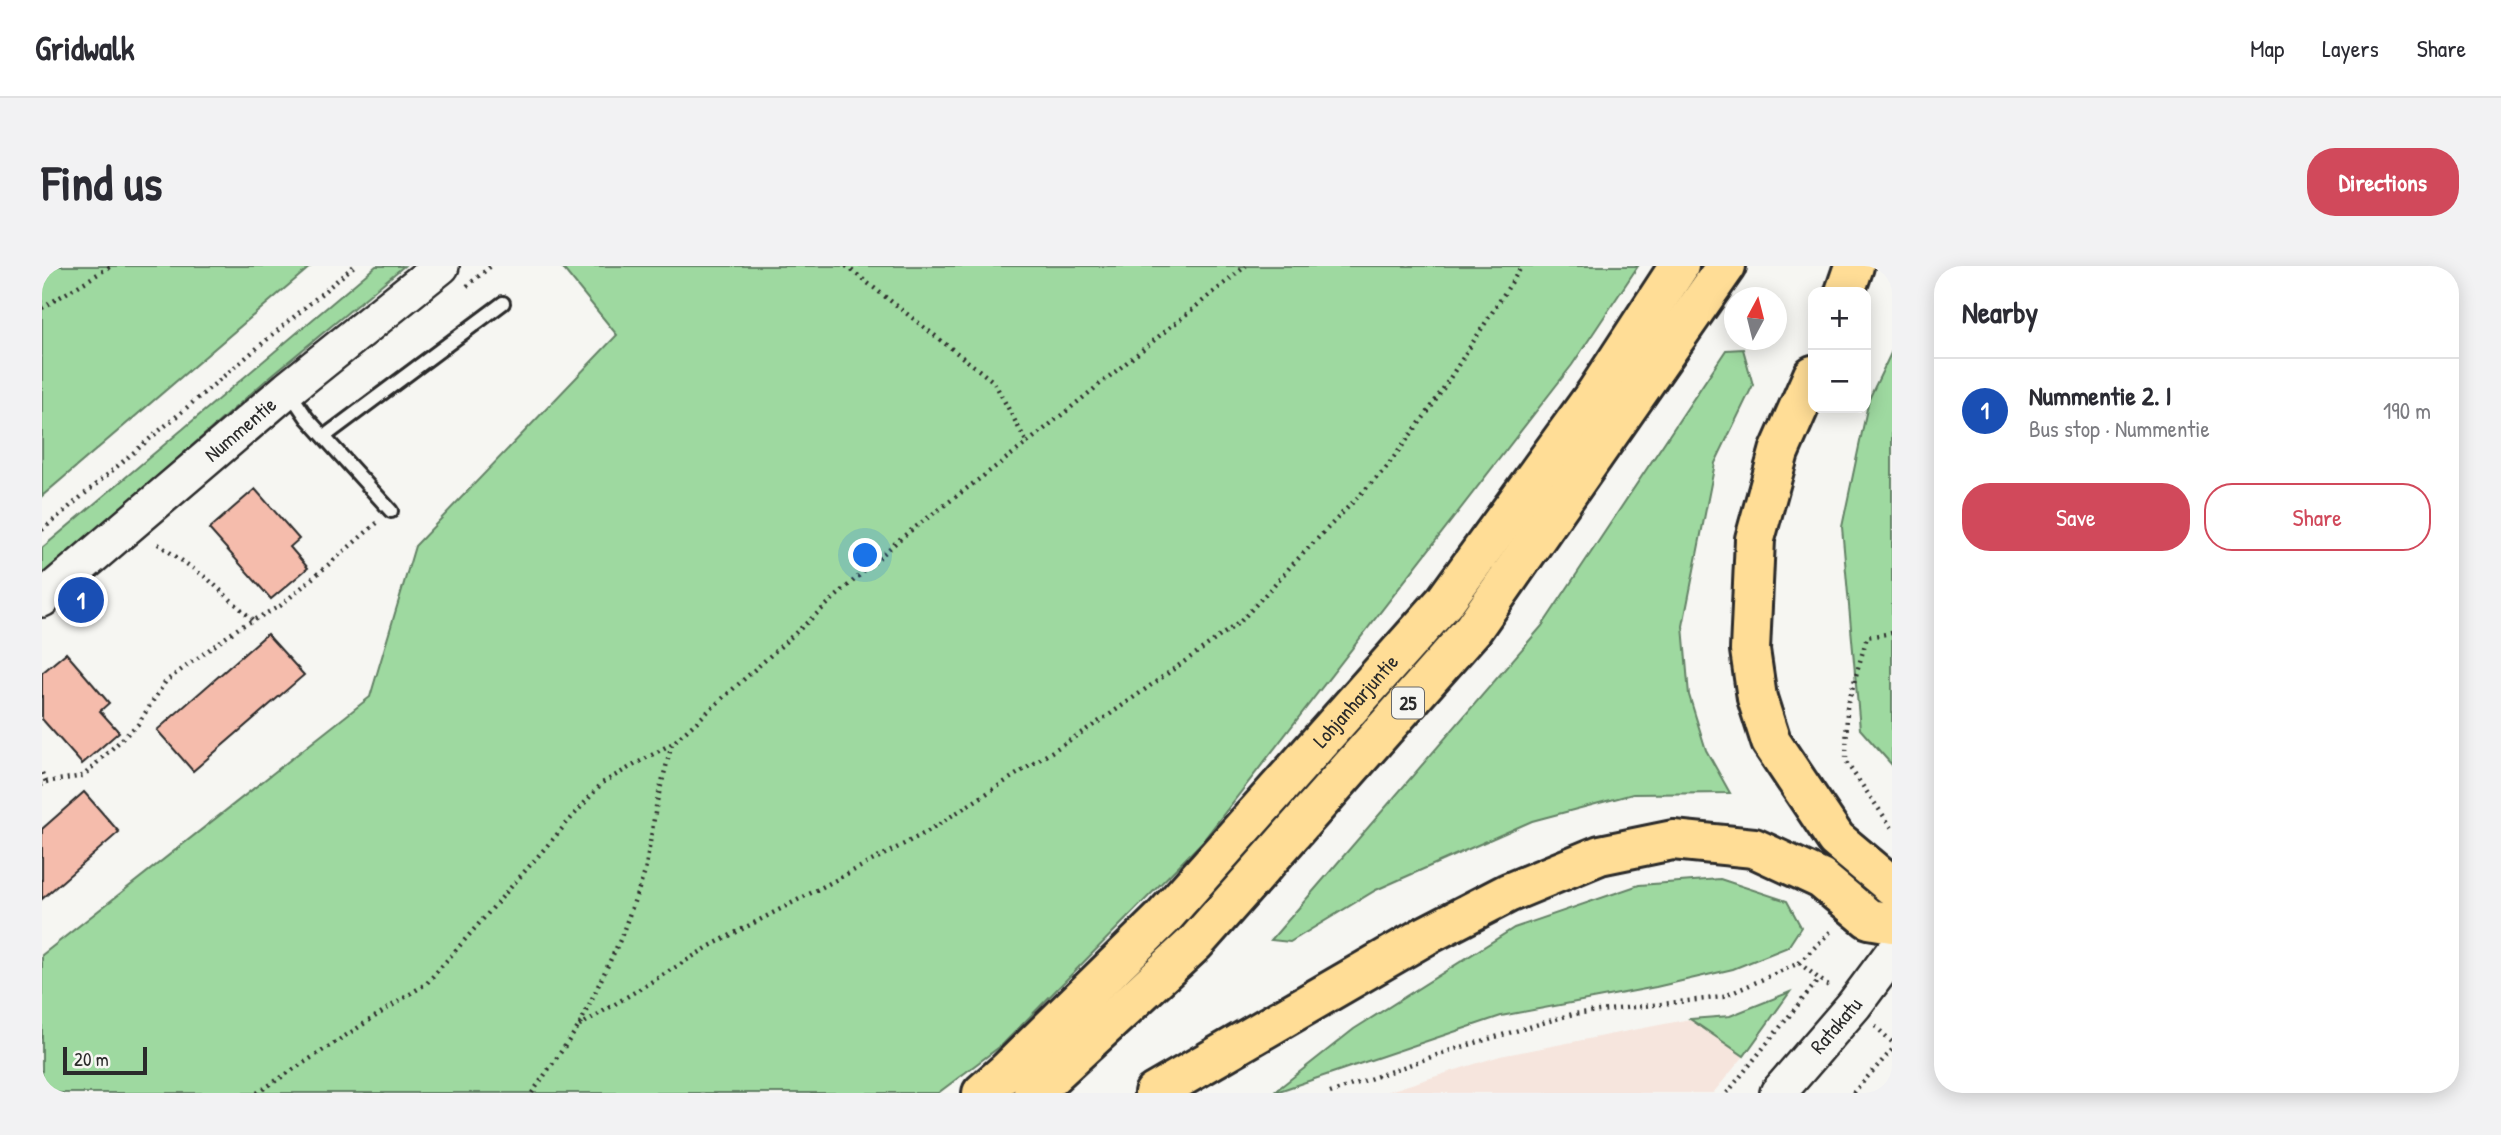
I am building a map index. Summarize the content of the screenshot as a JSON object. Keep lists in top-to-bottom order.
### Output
{
  "streets": {
    "highway": ["Lohjanharjuntie", "25"],
    "street": ["Nummentie", "Ratakatu"]
  },
  "scale_bar": "20 m",
  "north": "top",
  "page": {
    "header": "Gridwalk",
    "nav": ["Map", "Layers", "Share"],
    "buttons": [
      "Directions",
      ["Save", "Share"]
    ],
    "title": "Find us",
    "heading": "Nearby",
    "map_buttons": ["+", "−"],
    "list": [
      {
        "mark": "1",
        "name": "Nummentie 2. I",
        "note": "Bus stop · Nummentie",
        "value": "190 m"
      }
    ],
    "pins": "1",
    "scale": "20 m"
  }
}
